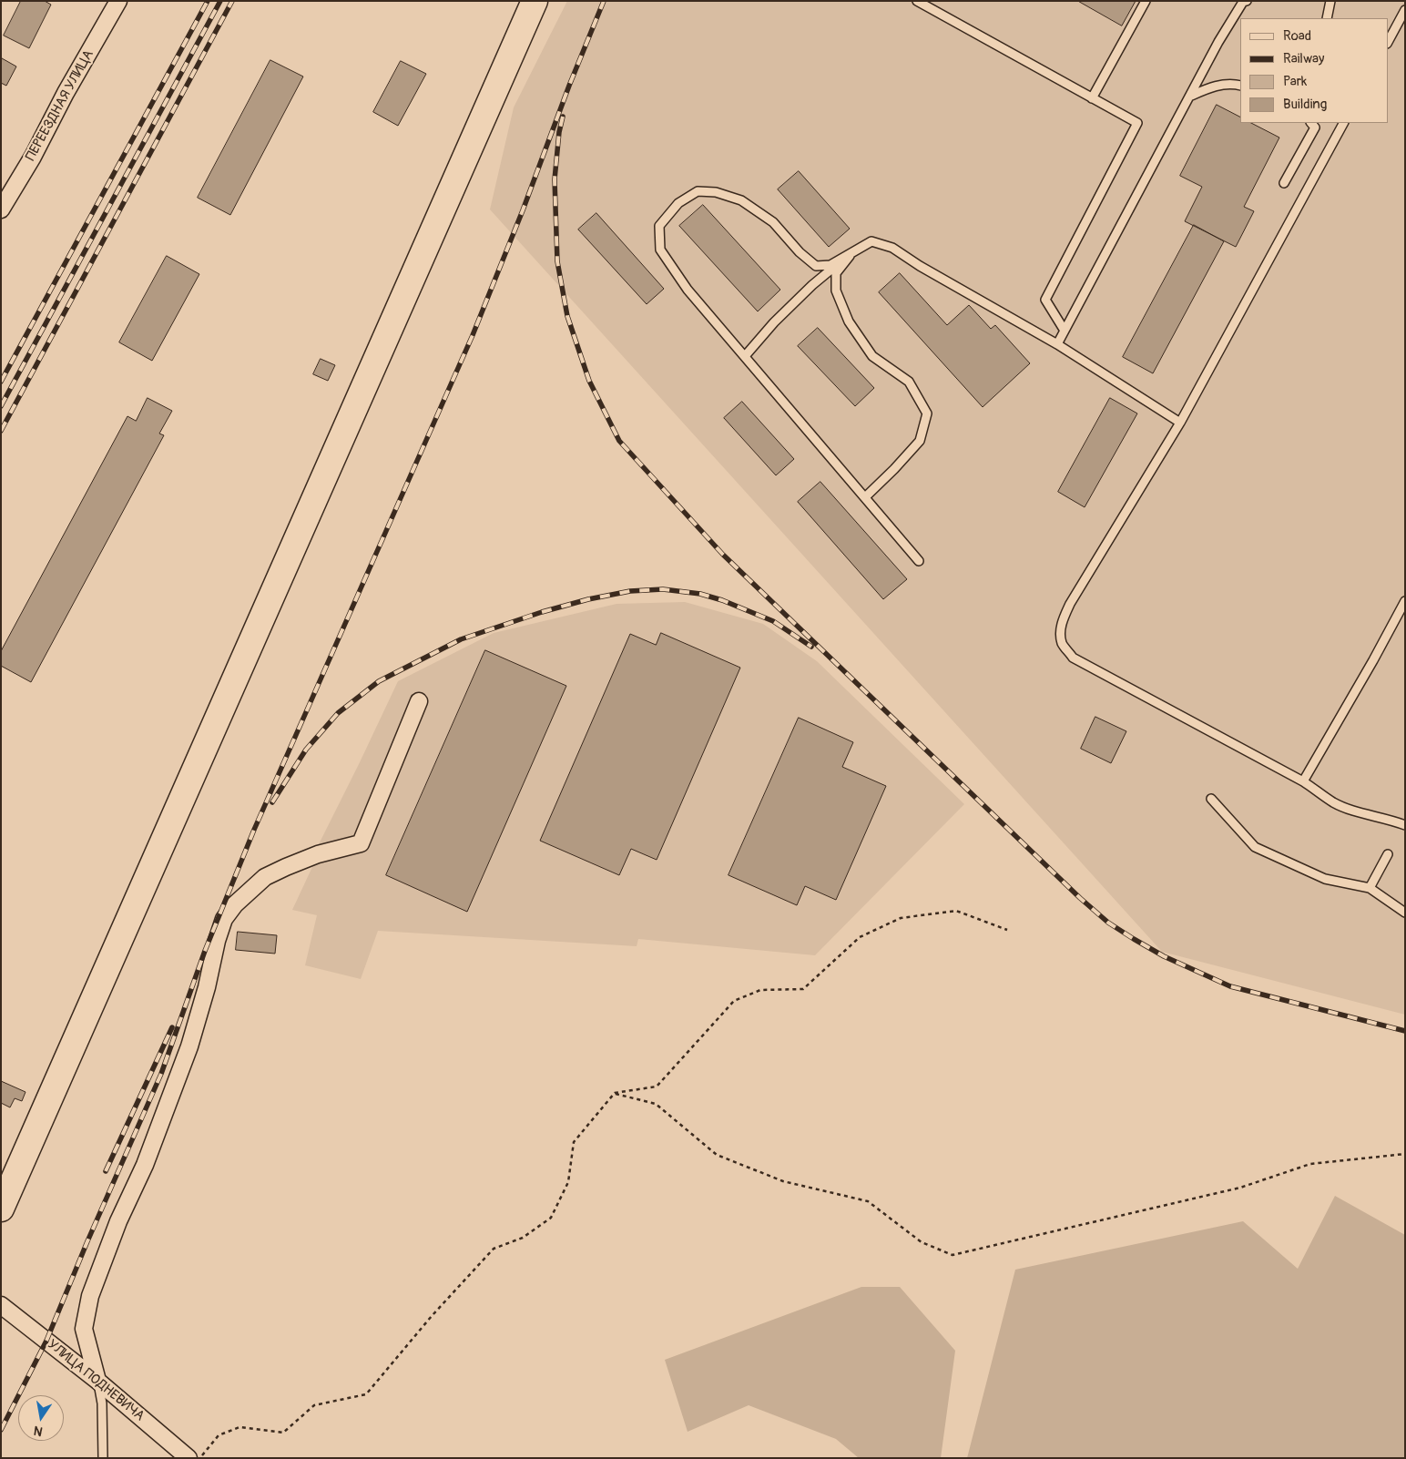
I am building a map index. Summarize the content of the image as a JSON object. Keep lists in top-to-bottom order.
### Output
{
  "streets": {
    "street": ["ПЕРЕЕЗДНАЯ УЛИЦА", "УЛИЦА ПОДНЕВИЧА"]
  },
  "legend": [
    "Road",
    "Railway",
    "Park",
    "Building"
  ],
  "north": "bottom"
}
